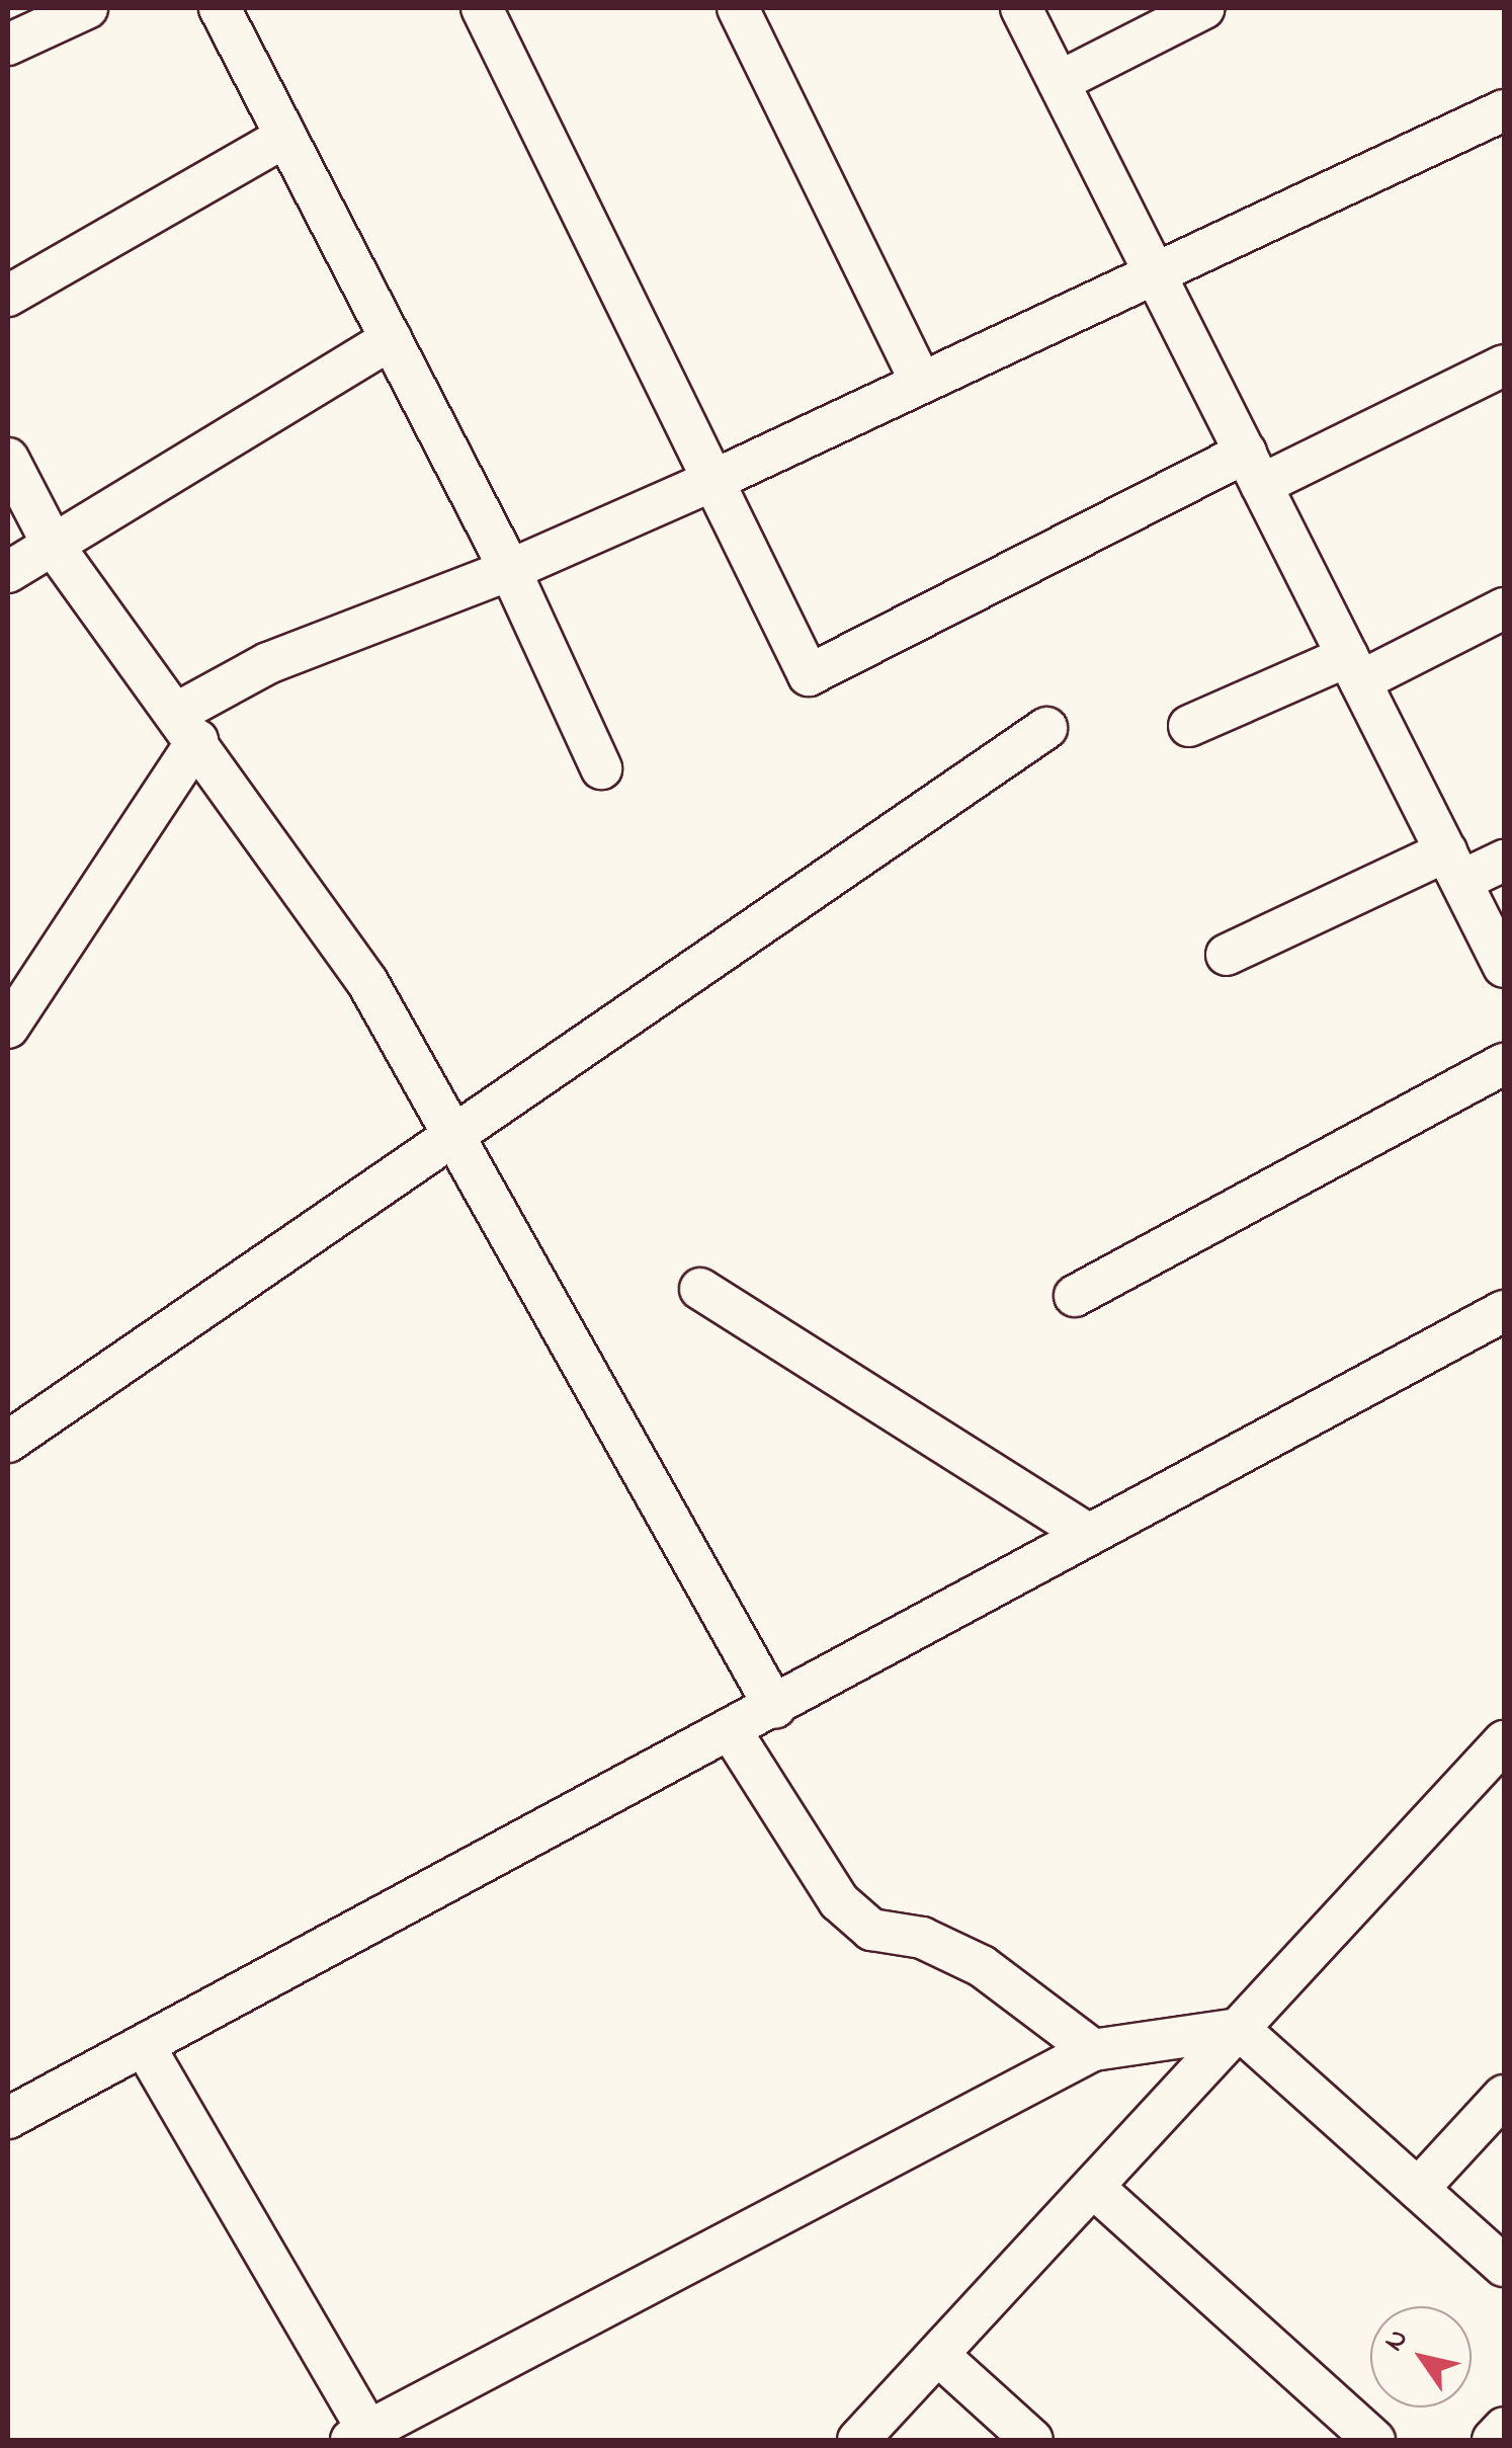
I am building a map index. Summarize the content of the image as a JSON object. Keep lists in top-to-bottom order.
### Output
{
  "north": "top left"
}
